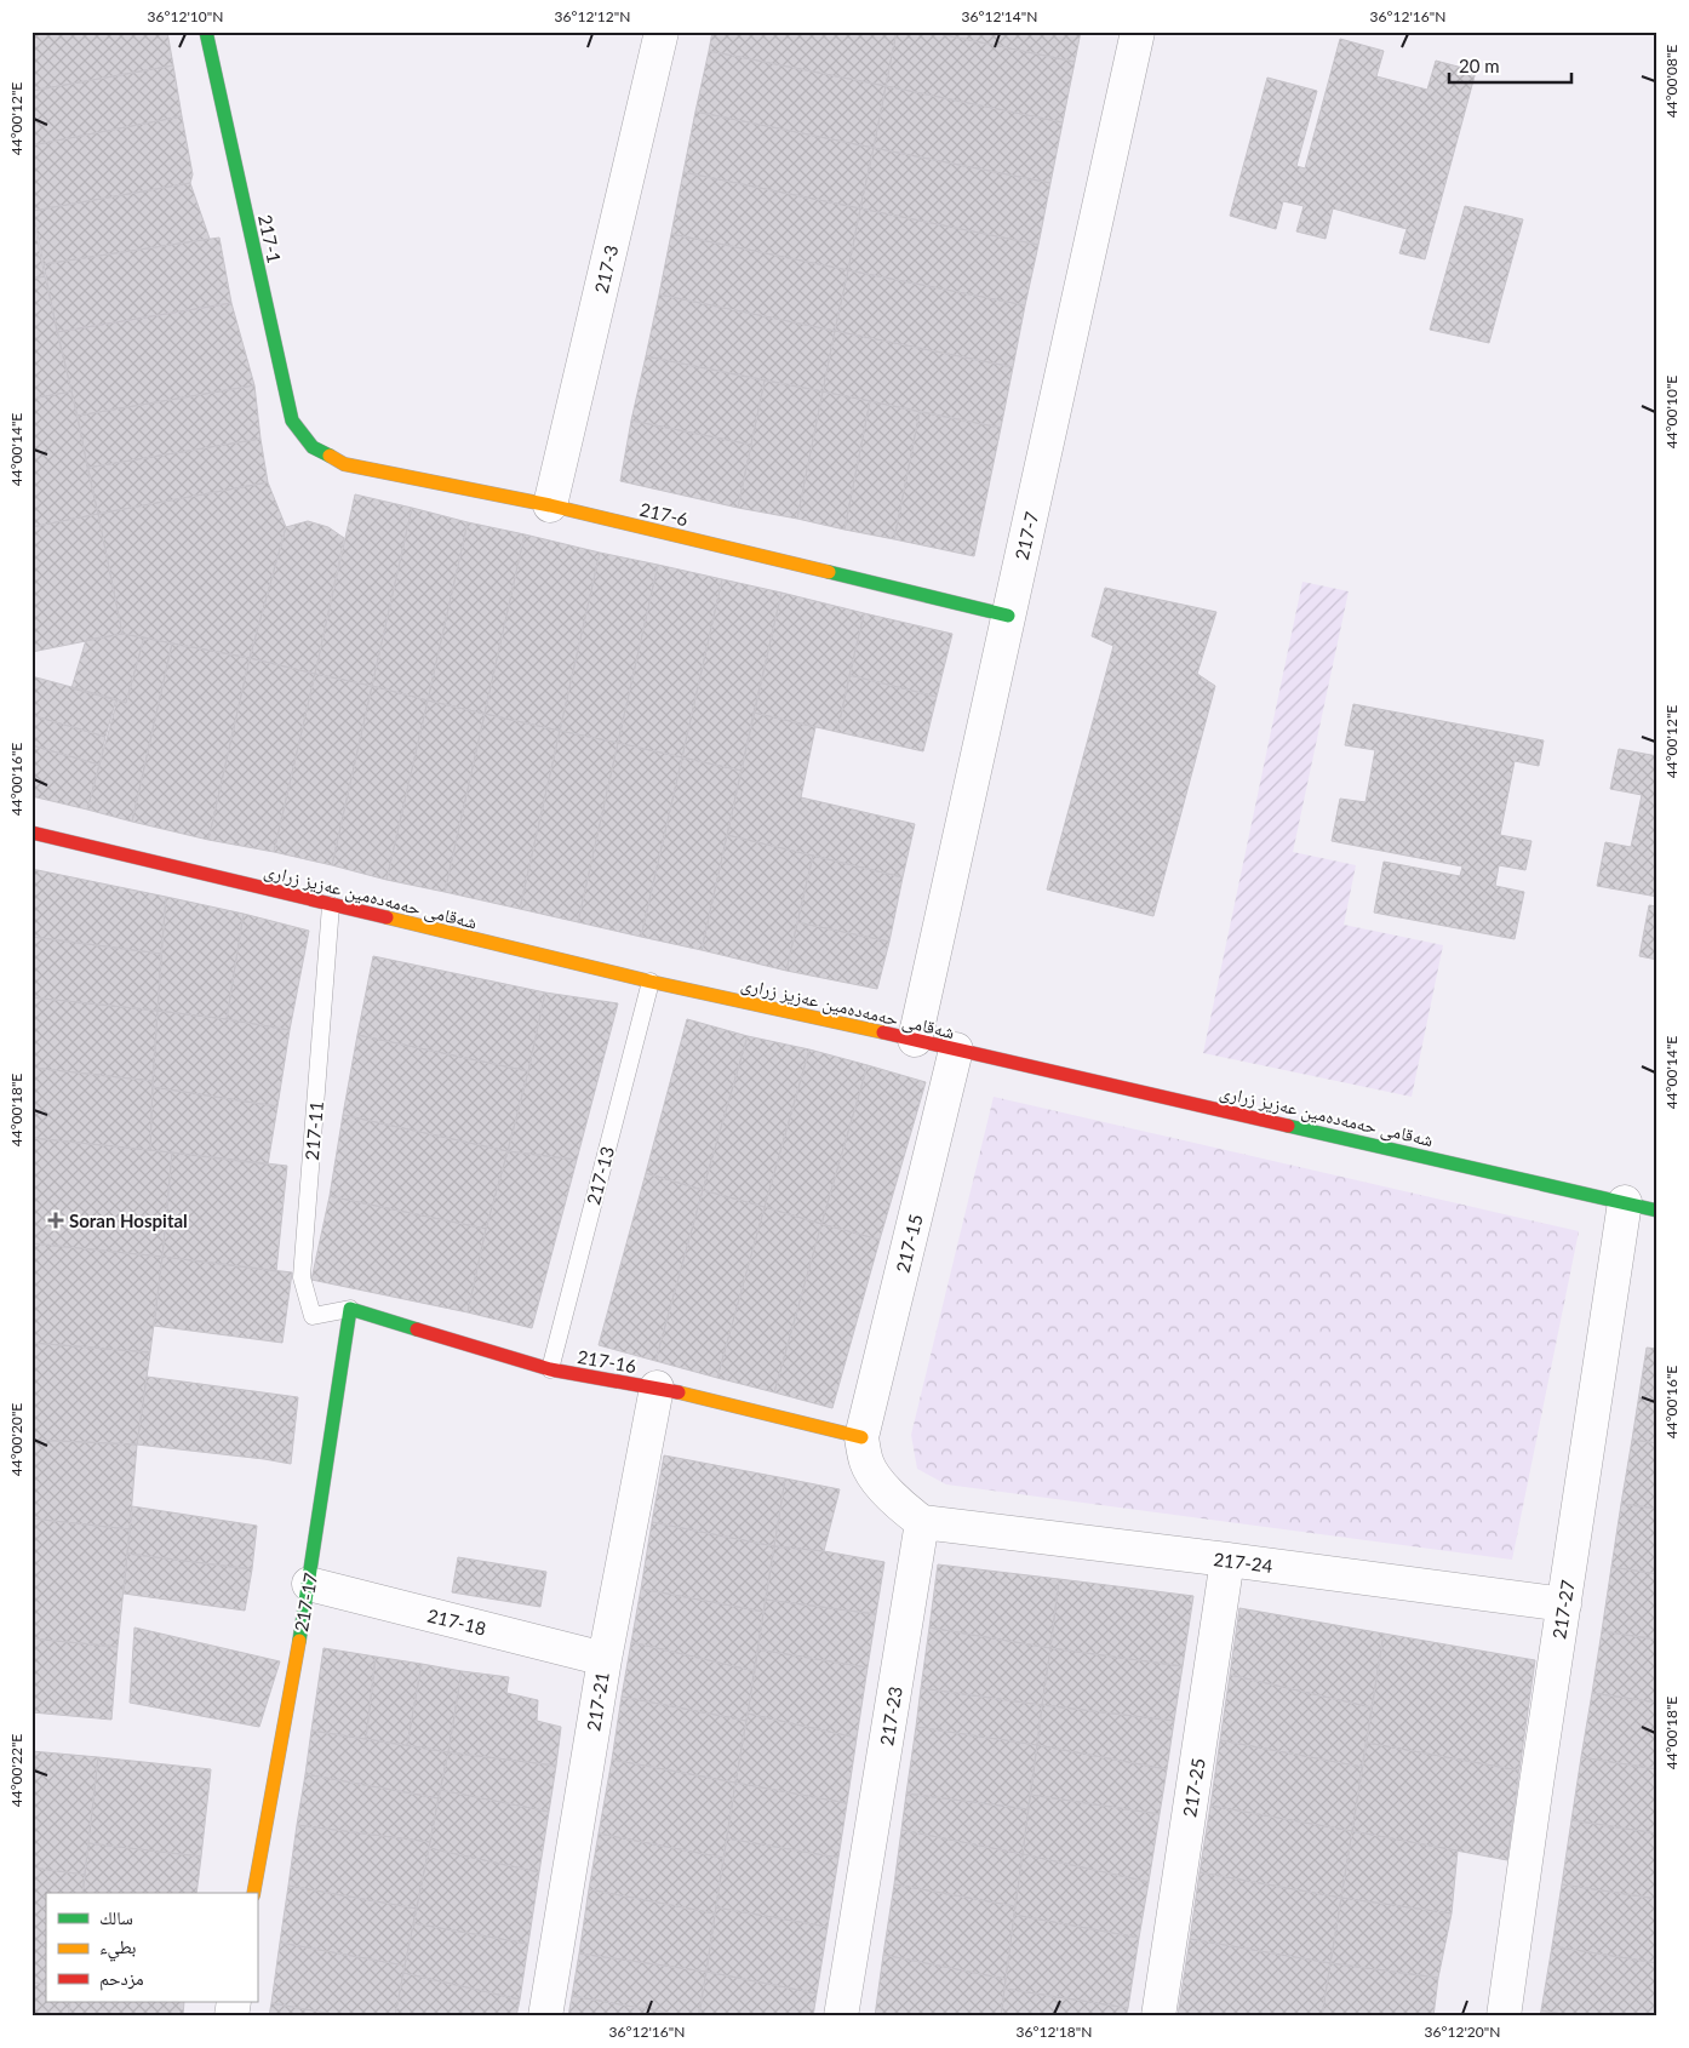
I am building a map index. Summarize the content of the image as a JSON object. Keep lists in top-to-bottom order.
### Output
{
  "streets": {
    "street": [
      "217-1",
      "217-3",
      "217-6",
      "217-7",
      "شەقامی حەمەدەمین عەزیز زراری",
      "217-15",
      "217-16",
      "217-24",
      "217-17",
      "217-27",
      "217-18",
      "217-21",
      "217-23",
      "217-25"
    ],
    "lane": ["217-11", "217-13"]
  },
  "crossings": [
    ["217-1", "217-6"],
    ["217-3", "217-6"],
    ["217-6", "217-7"],
    ["217-7", "شەقامی حەمەدەمین عەزیز زراری"],
    ["شەقامی حەمەدەمین عەزیز زراری", "217-11"],
    ["شەقامی حەمەدەمین عەزیز زراری", "217-13"],
    ["شەقامی حەمەدەمین عەزیز زراری", "217-15"],
    ["شەقامی حەمەدەمین عەزیز زراری", "217-27"],
    ["217-11", "217-16"],
    ["217-11", "217-17"],
    ["217-13", "217-16"],
    ["217-15", "217-16"],
    ["217-16", "217-17"],
    ["217-16", "217-21"],
    ["217-24", "217-27"],
    ["217-24", "217-23"],
    ["217-24", "217-25"],
    ["217-17", "217-18"],
    ["217-18", "217-21"]
  ],
  "places": {
    "health": ["Soran Hospital"]
  },
  "legend": ["سالك", "بطيء", "مزدحم"],
  "scale_bar": "20 m",
  "coordinates": [
    "36°12'10\"N",
    "36°12'12\"N",
    "36°12'14\"N",
    "36°12'16\"N",
    "44°00'08\"E",
    "44°00'12\"E",
    "44°00'10\"E",
    "44°00'14\"E",
    "44°00'16\"E",
    "44°00'18\"E",
    "44°00'20\"E",
    "44°00'22\"E",
    "36°12'18\"N",
    "36°12'20\"N"
  ]
}
